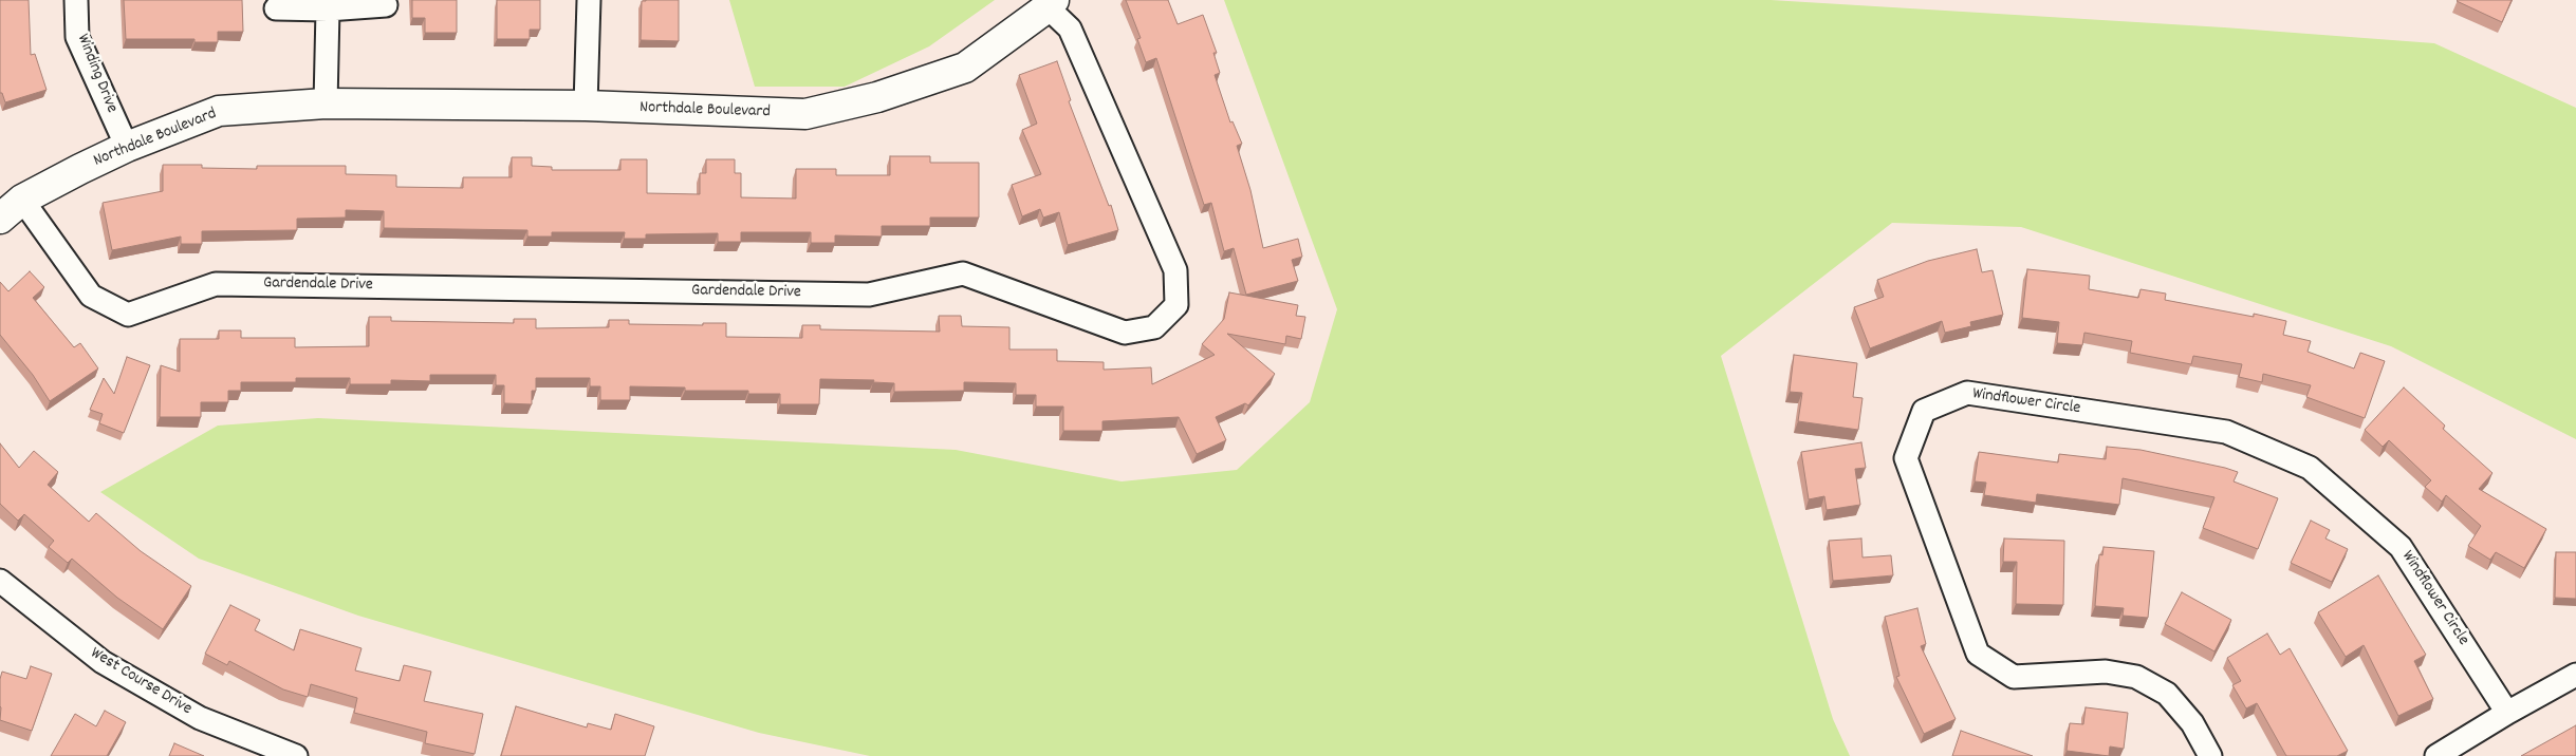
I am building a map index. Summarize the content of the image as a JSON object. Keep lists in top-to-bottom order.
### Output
{
  "streets": {
    "street": [
      "Winding Drive",
      "Northdale Boulevard",
      "Gardendale Drive",
      "Windflower Circle",
      "West Course Drive"
    ]
  },
  "crossings": [
    ["Winding Drive", "Northdale Boulevard"],
    ["Northdale Boulevard", "Gardendale Drive"]
  ]
}
